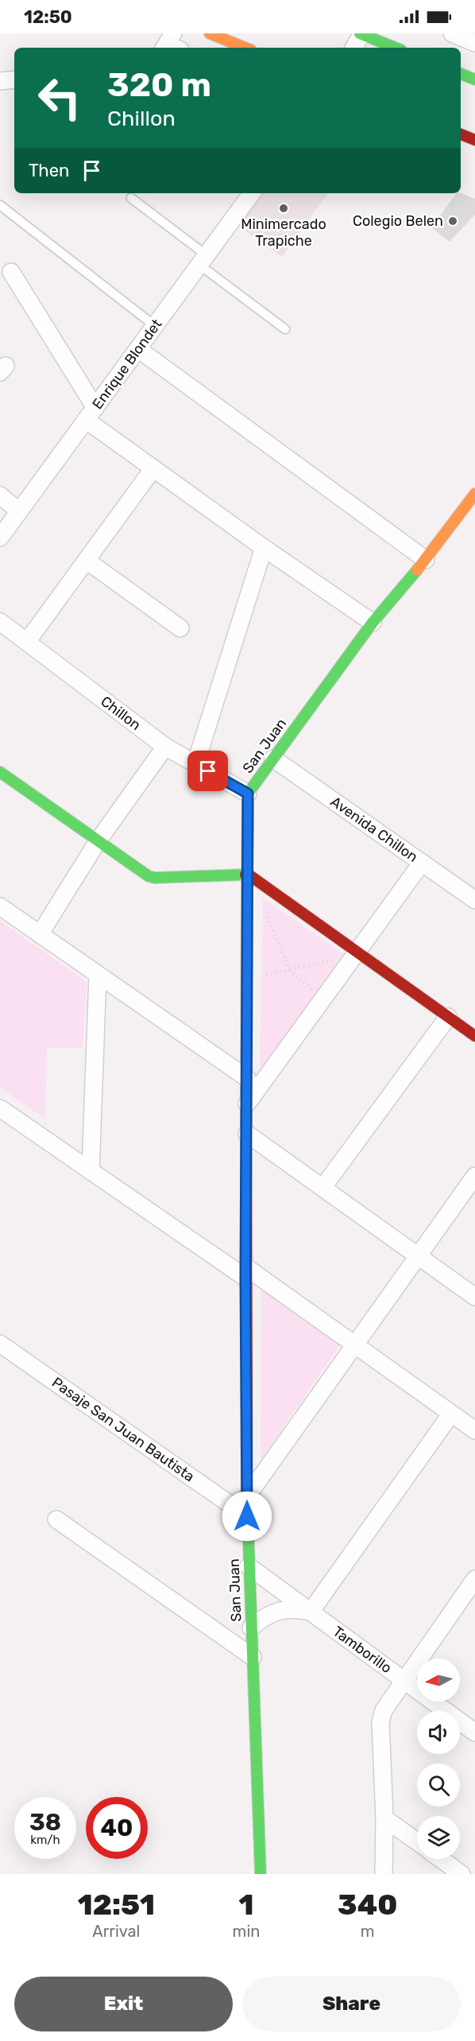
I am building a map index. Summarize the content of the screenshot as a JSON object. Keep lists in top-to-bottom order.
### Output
{
  "streets": {
    "street": [
      "Enrique Blondet",
      "Chillon",
      "San Juan",
      "Avenida Chillon",
      "Pasaje San Juan Bautista",
      "Tamborillo"
    ]
  },
  "crossings": [
    ["Chillon", "San Juan"],
    ["San Juan", "Avenida Chillon"],
    ["San Juan", "Pasaje San Juan Bautista"],
    ["San Juan", "Tamborillo"]
  ],
  "places": ["Minimercado Trapiche", "Colegio Belen"],
  "north": "left",
  "page": {
    "status": "12:50",
    "turn": ["320 m", "Chillon"],
    "then": "Then",
    "speed": "38 km/h",
    "limit": "40",
    "eta": [
      "12:51",
      "Arrival",
      "1",
      "min",
      "340",
      "m"
    ],
    "buttons": ["Exit", "Share"]
  }
}
